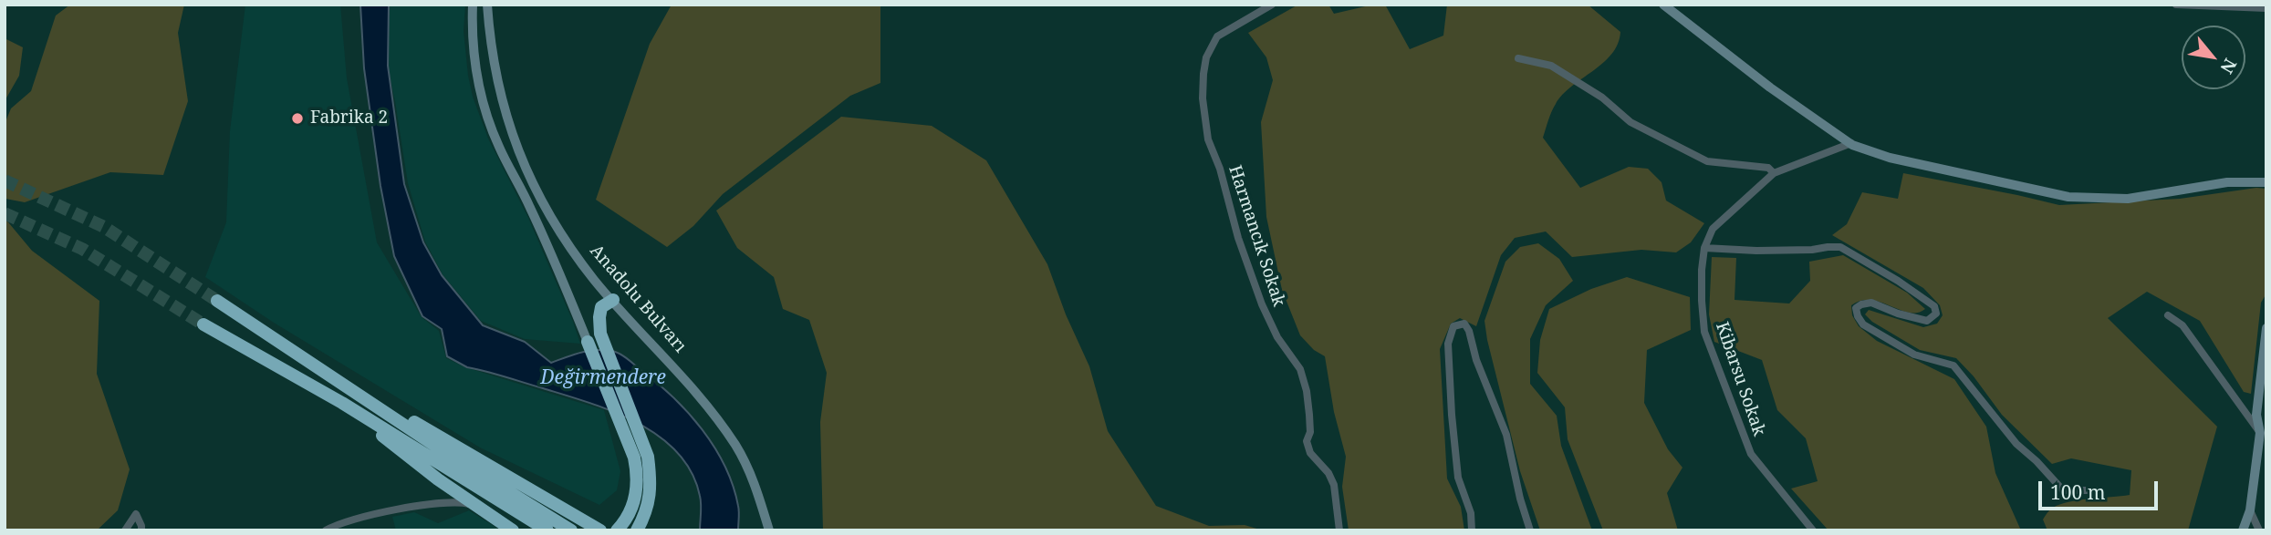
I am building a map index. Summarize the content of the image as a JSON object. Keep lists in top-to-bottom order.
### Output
{
  "streets": {
    "street": ["Harmancık Sokak", "Anadolu Bulvarı", "Kibarsu Sokak"]
  },
  "water": ["Değirmendere"],
  "places": ["Fabrika 2"],
  "scale_bar": "100 m",
  "north": "bottom right"
}
